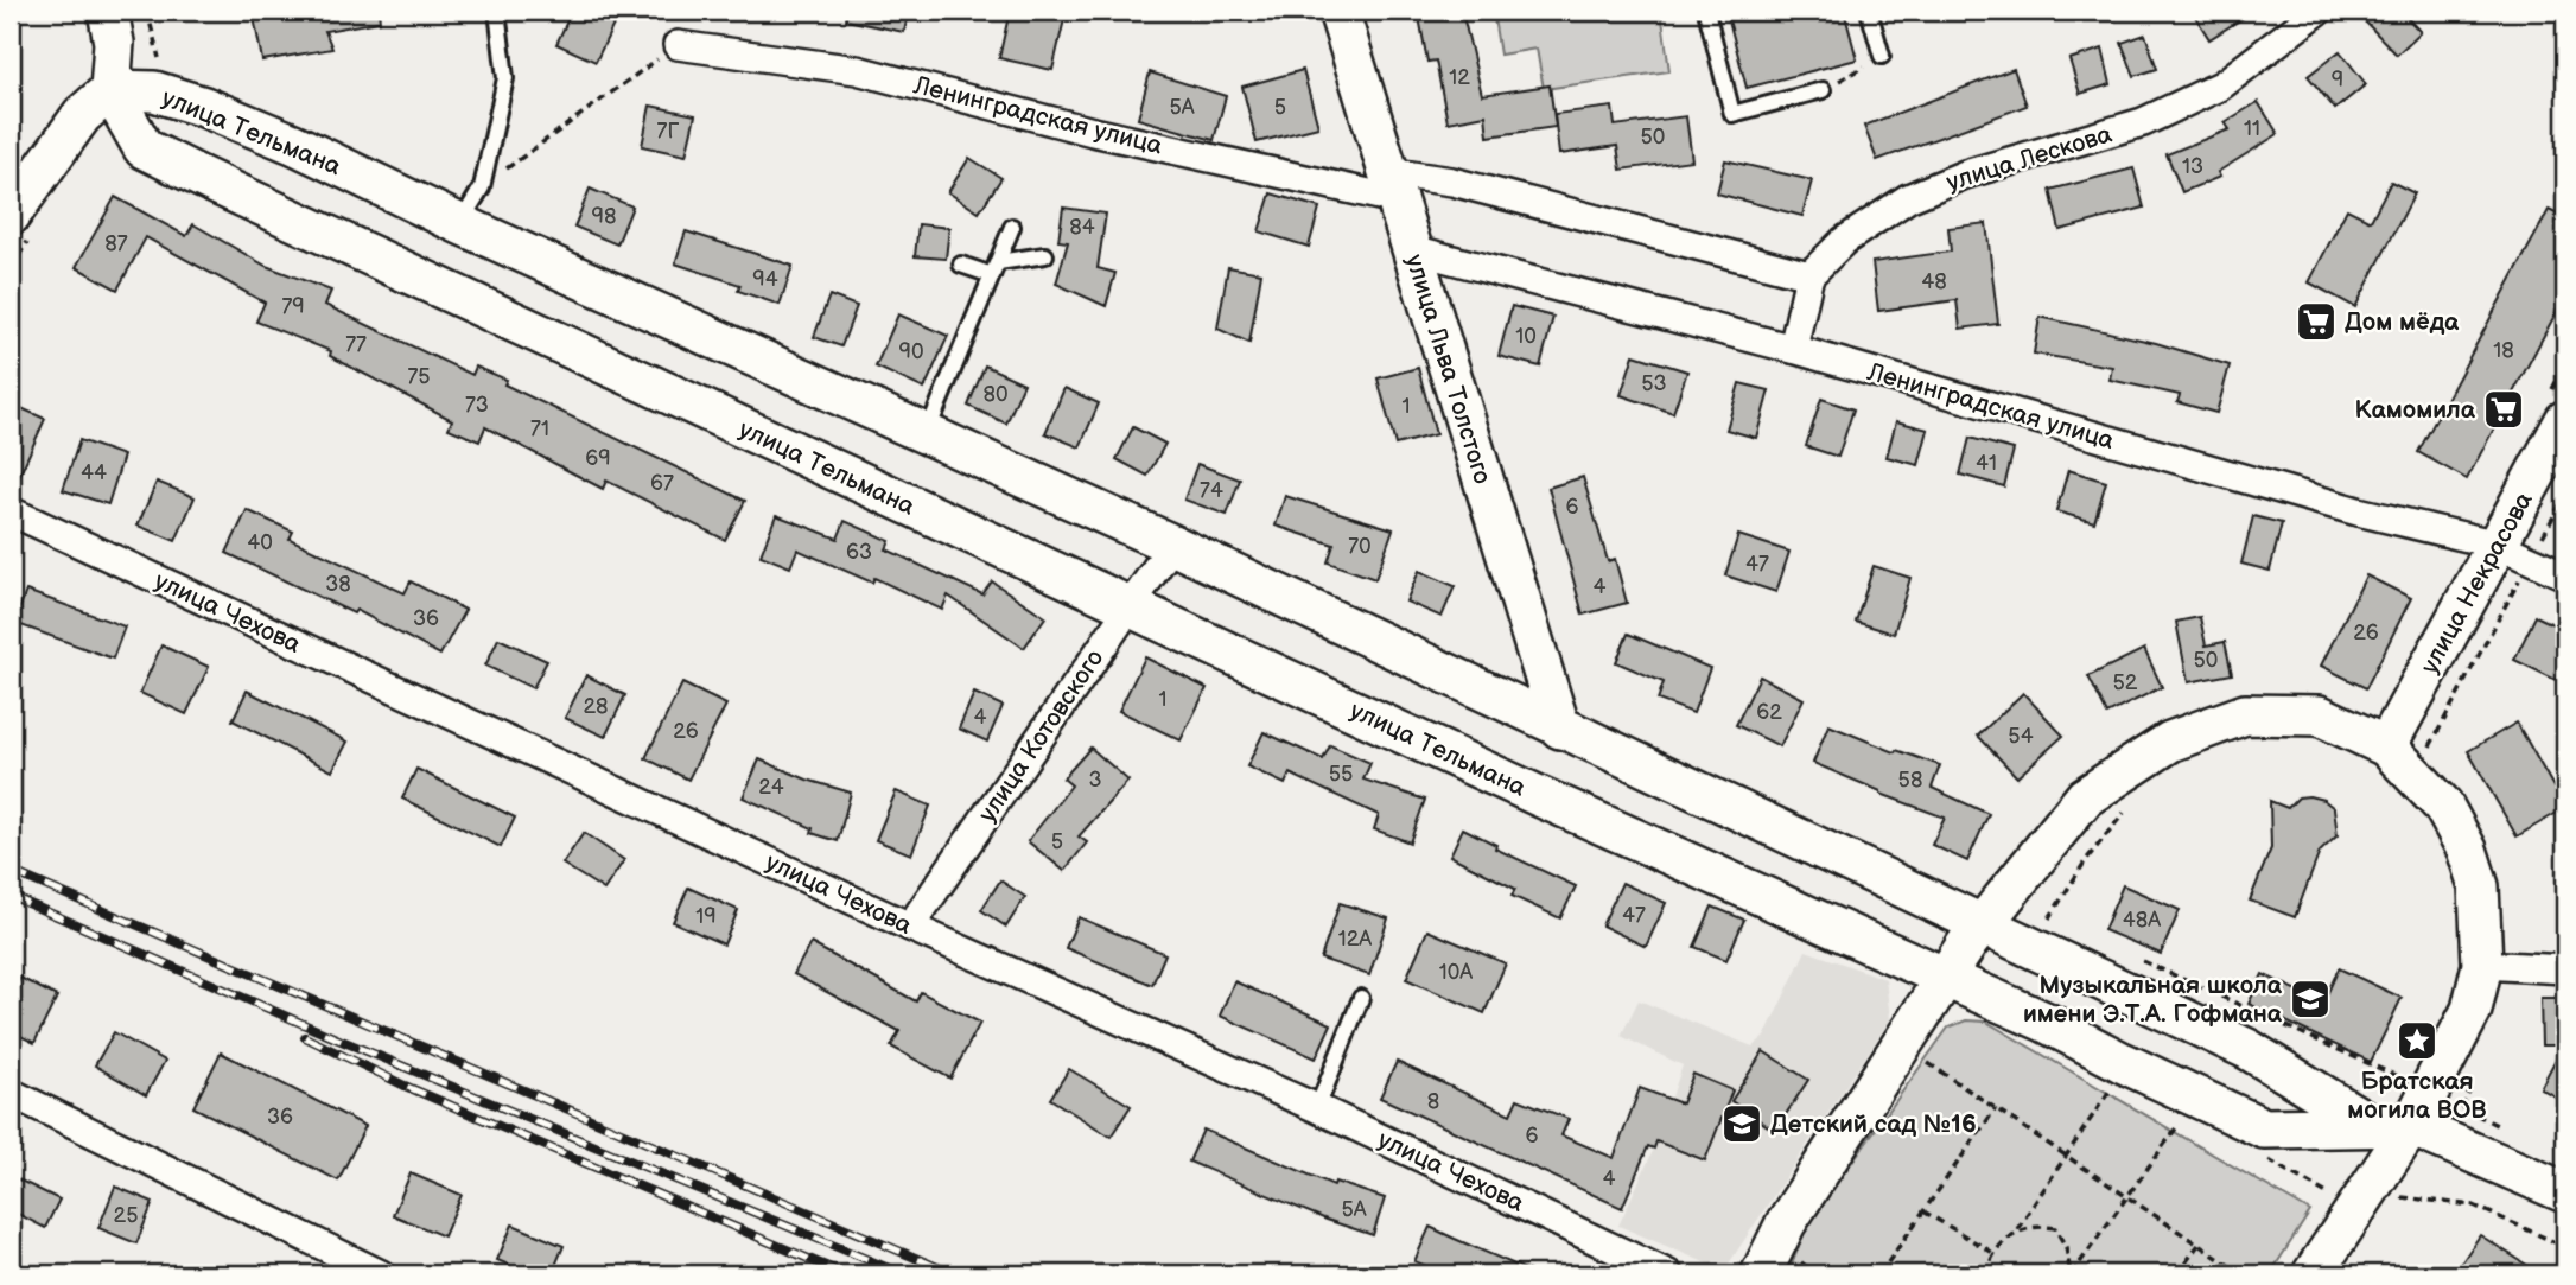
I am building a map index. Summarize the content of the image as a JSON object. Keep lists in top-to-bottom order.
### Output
{
  "streets": {
    "main road": ["улица Тельмана", "улица Льва Толстого", "улица Некрасова"],
    "street": [
      "Ленинградская улица",
      "улица Лескова",
      "улица Чехова",
      "улица Котовского"
    ]
  },
  "crossings": [
    ["Ленинградская улица", "улица Лескова"],
    ["Ленинградская улица", "улица Льва Толстого"],
    ["Ленинградская улица", "улица Некрасова"],
    ["улица Тельмана", "улица Льва Толстого"],
    ["улица Тельмана", "улица Котовского"],
    ["улица Чехова", "улица Котовского"]
  ],
  "places": {
    "supermarket": ["Дом мёда", "Камомила"],
    "school or university": ["Музыкальная школа имени Э.Т.А. Гофмана", "Детский сад №16"],
    "place": ["Братская могила ВОВ"]
  },
  "house_numbers": [
    "12",
    "9",
    "5А",
    "5",
    "11",
    "7Г",
    "50",
    "13",
    "98",
    "84",
    "87",
    "94",
    "48",
    "79",
    "10",
    "77",
    "18",
    "90",
    "75",
    "53",
    "80",
    "73",
    "1",
    "71",
    "69",
    "41",
    "44",
    "67",
    "74",
    "6",
    "40",
    "70",
    "63",
    "47",
    "38",
    "4",
    "36",
    "26",
    "50",
    "52",
    "1",
    "28",
    "62",
    "4",
    "26",
    "54",
    "55",
    "3",
    "58",
    "24",
    "5",
    "47",
    "19",
    "48А",
    "12А",
    "10А",
    "8",
    "36",
    "6",
    "4",
    "5А",
    "25"
  ]
}
